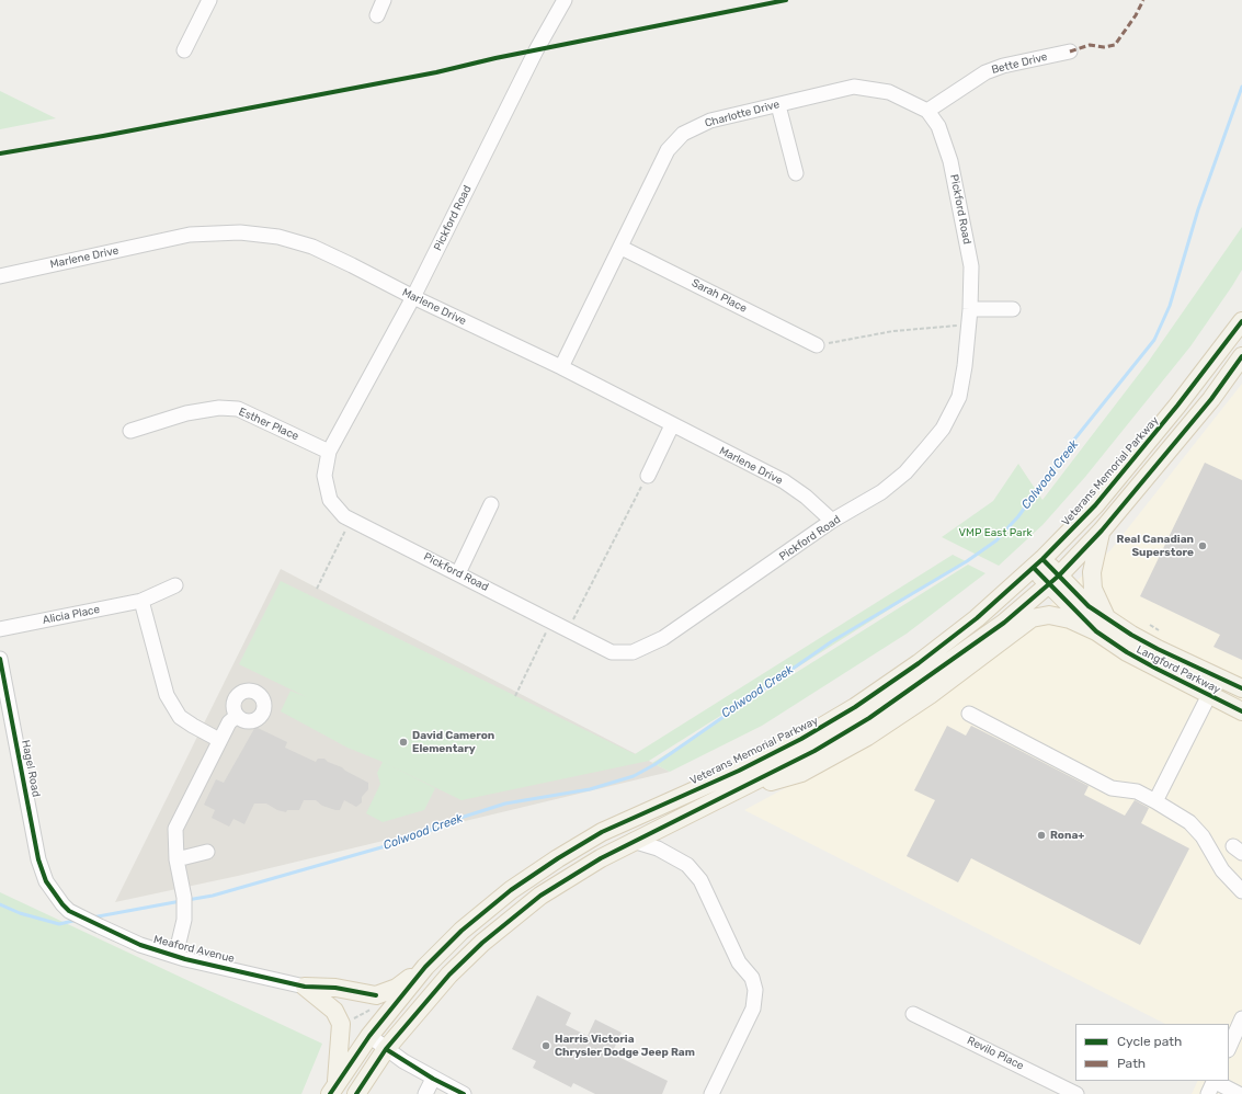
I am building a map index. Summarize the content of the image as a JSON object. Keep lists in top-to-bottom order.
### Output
{
  "streets": {
    "main road": ["Veterans Memorial Parkway", "Langford Parkway"],
    "street": [
      "Bette Drive",
      "Charlotte Drive",
      "Pickford Road",
      "Marlene Drive",
      "Sarah Place",
      "Esther Place",
      "Alicia Place",
      "Hagel Road",
      "Meaford Avenue",
      "Revilo Place"
    ]
  },
  "crossings": [
    ["Bette Drive", "Charlotte Drive"],
    ["Bette Drive", "Pickford Road"],
    ["Charlotte Drive", "Pickford Road"],
    ["Charlotte Drive", "Marlene Drive"],
    ["Charlotte Drive", "Sarah Place"],
    ["Pickford Road", "Marlene Drive"],
    ["Pickford Road", "Esther Place"],
    ["Veterans Memorial Parkway", "Langford Parkway"],
    ["Hagel Road", "Meaford Avenue"]
  ],
  "water": ["Colwood Creek"],
  "parks": ["VMP East Park"],
  "places": [
    "Real Canadian Superstore",
    "David Cameron Elementary",
    "Rona+",
    "Harris Victoria Chrysler Dodge Jeep Ram"
  ],
  "legend": ["Cycle path", "Path"]
}
